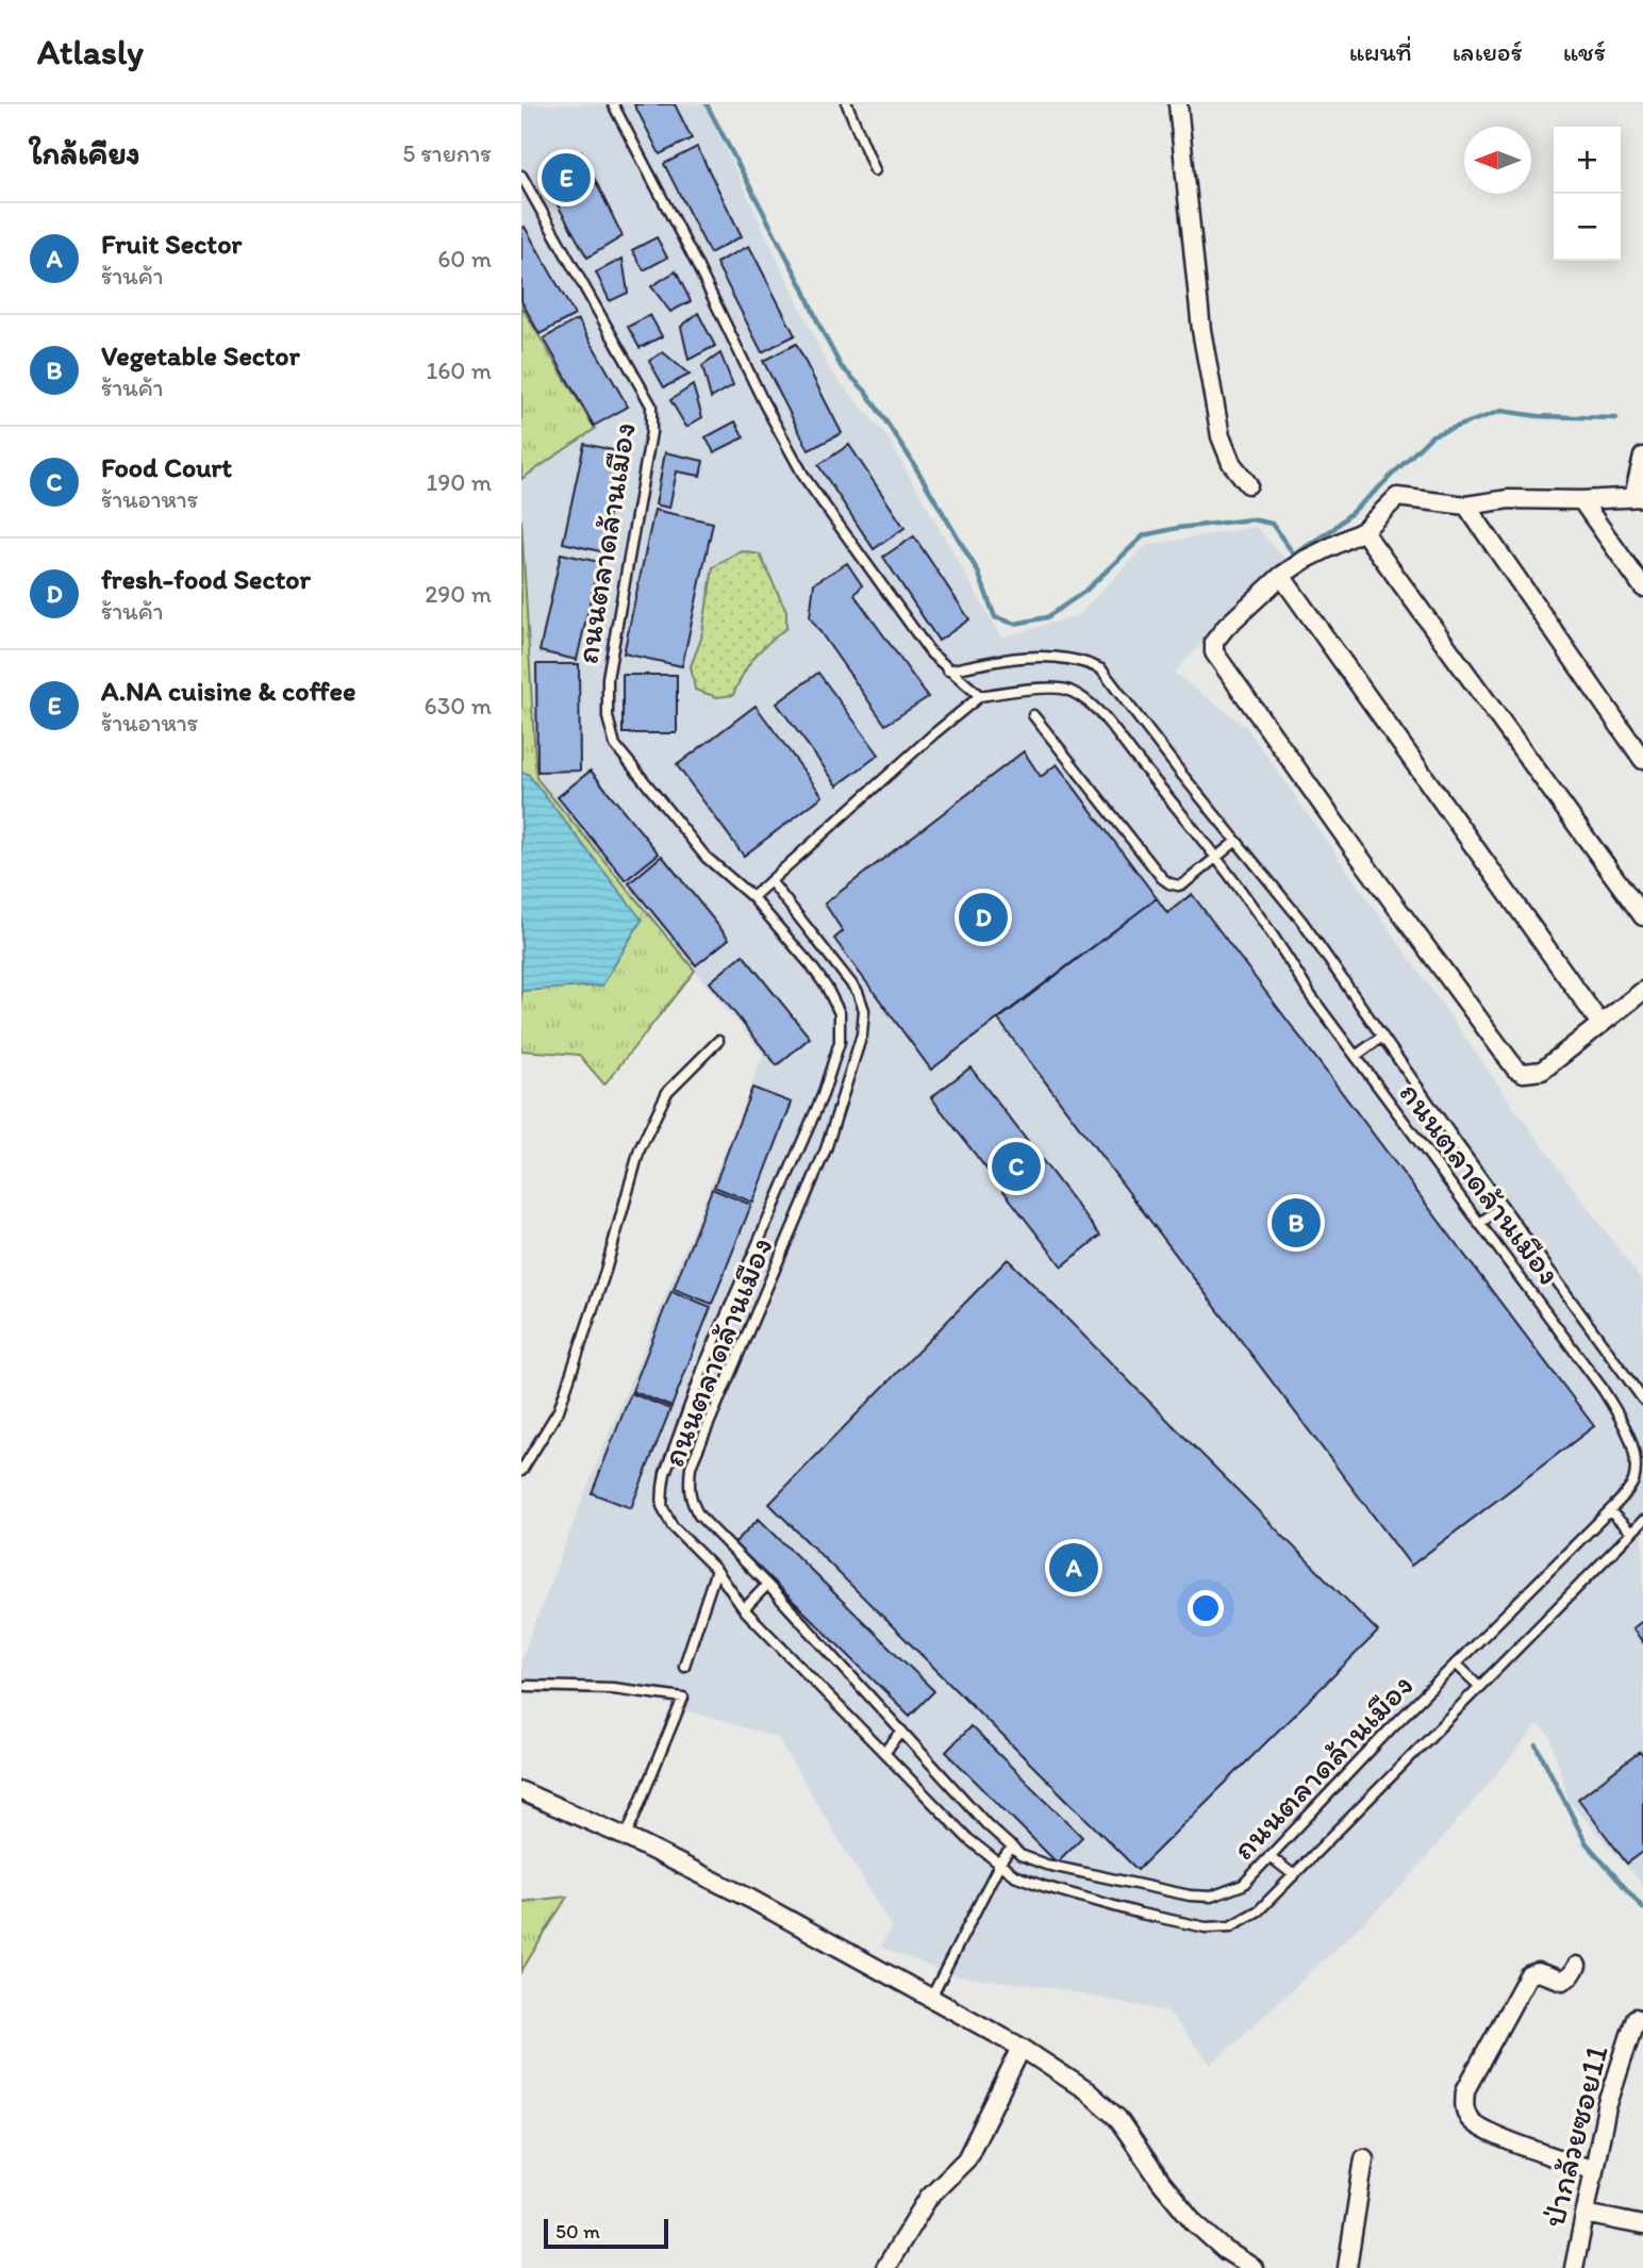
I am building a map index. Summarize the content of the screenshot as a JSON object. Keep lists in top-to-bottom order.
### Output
{
  "streets": {
    "street": ["ป่ากล้วยซอย11"],
    "lane": ["ถนนตลาดล้านเมือง"]
  },
  "scale_bar": "50 m",
  "north": "left",
  "page": {
    "header": "Atlasly",
    "nav": ["แผนที่", "เลเยอร์", "แชร์"],
    "heading": ["ใกล้เคียง", "5 รายการ"],
    "map_buttons": ["+", "−"],
    "pins": [
      "E",
      "D",
      "C",
      "B",
      "A"
    ],
    "list": [
      {
        "mark": "A",
        "name": "Fruit Sector",
        "note": "ร้านค้า",
        "value": "60 m"
      },
      {
        "mark": "B",
        "name": "Vegetable Sector",
        "note": "ร้านค้า",
        "value": "160 m"
      },
      {
        "mark": "C",
        "name": "Food Court",
        "note": "ร้านอาหาร",
        "value": "190 m"
      },
      {
        "mark": "D",
        "name": "fresh-food Sector",
        "note": "ร้านค้า",
        "value": "290 m"
      },
      {
        "mark": "E",
        "name": "A.NA cuisine & coffee",
        "note": "ร้านอาหาร",
        "value": "630 m"
      }
    ],
    "scale": "50 m"
  }
}
